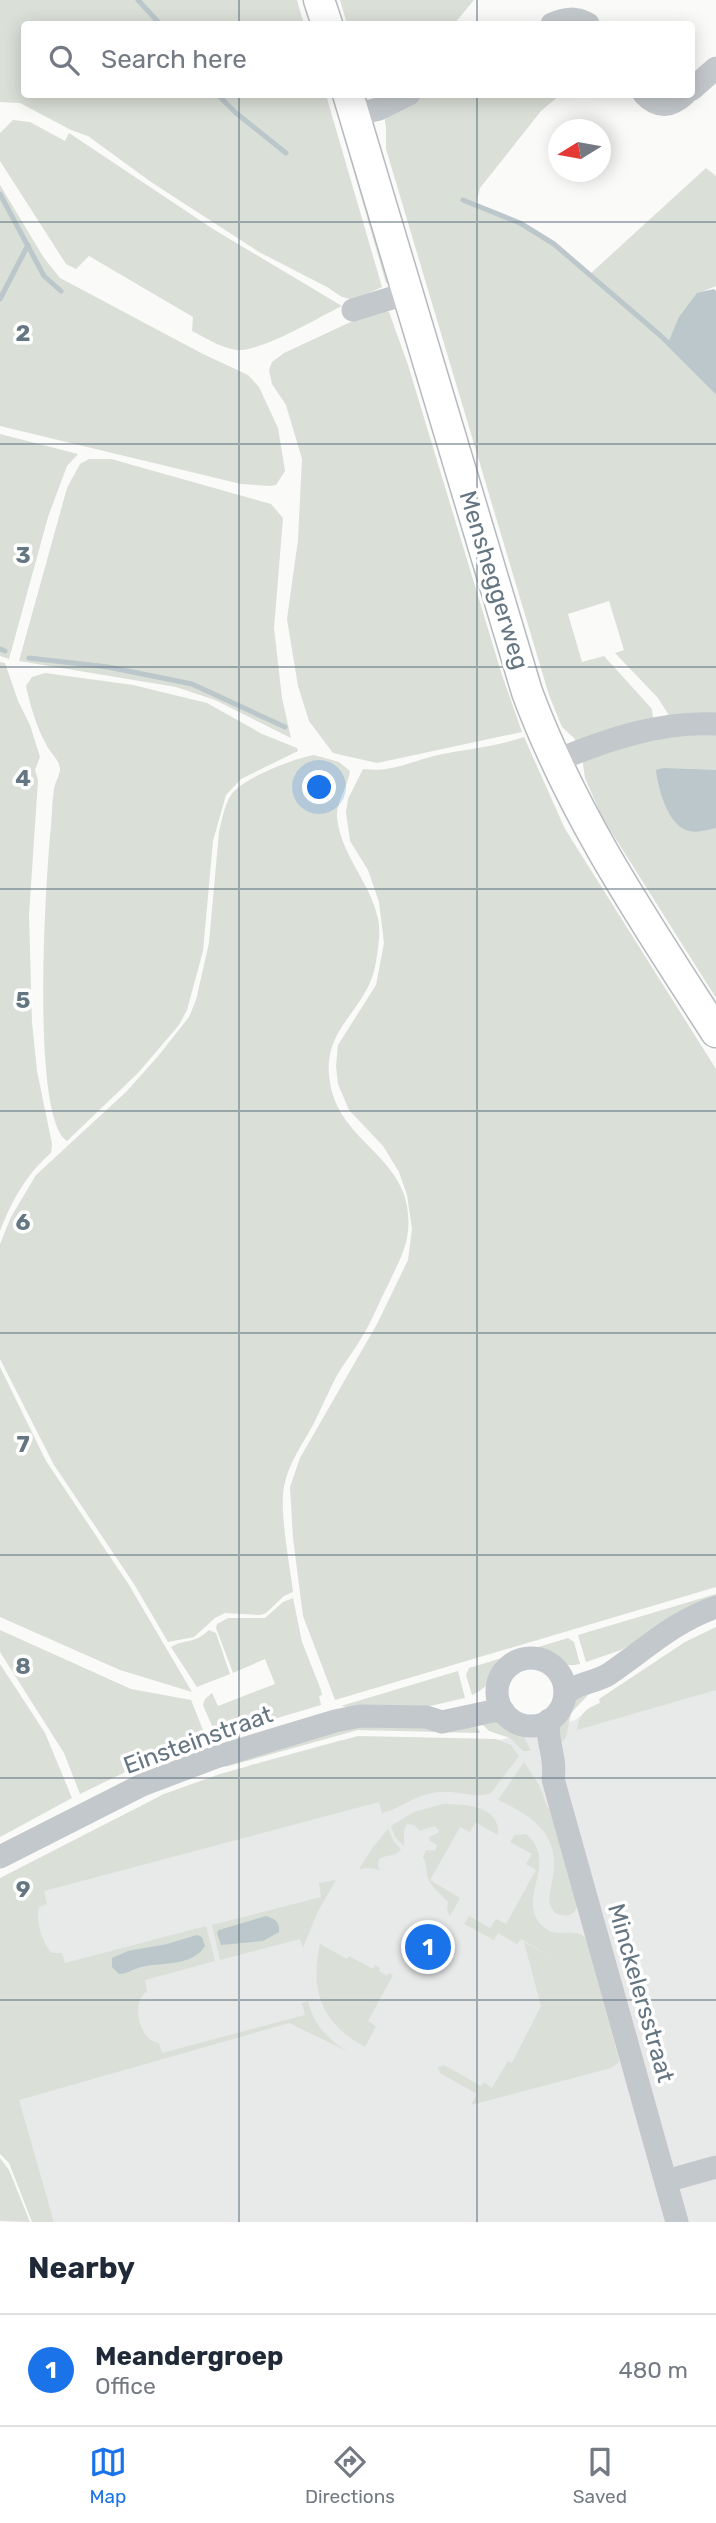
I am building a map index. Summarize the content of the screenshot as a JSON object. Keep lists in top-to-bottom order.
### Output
{
  "streets": {
    "main road": ["Mensheggerweg"],
    "street": ["Einsteinstraat", "Minckelersstraat"]
  },
  "crossings": [
    ["Einsteinstraat", "Minckelersstraat"]
  ],
  "north": "left",
  "page": {
    "search": "Search here",
    "pins": "1",
    "heading": "Nearby",
    "list": [
      {
        "mark": "1",
        "name": "Meandergroep",
        "note": "Office",
        "value": "480 m"
      }
    ],
    "nav": ["Map", "Directions", "Saved"]
  },
  "grid": {
    "rows": [
      "2",
      "3",
      "4",
      "5",
      "6",
      "7",
      "8",
      "9"
    ]
  }
}
